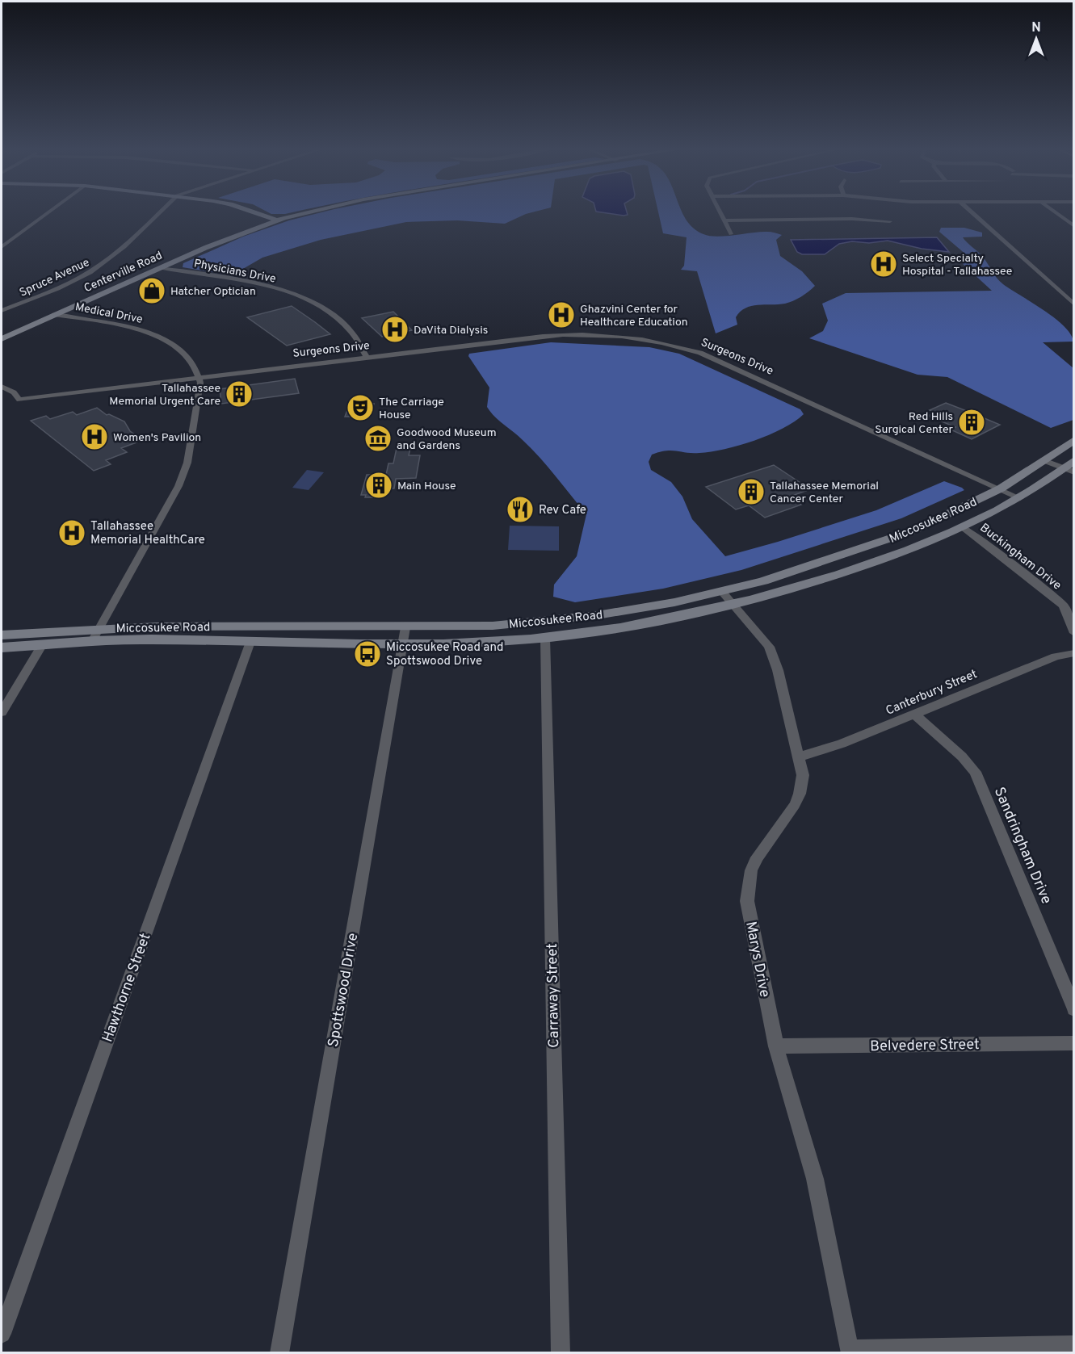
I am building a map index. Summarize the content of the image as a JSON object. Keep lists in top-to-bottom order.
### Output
{
  "streets": {
    "street": [
      "Physicians Drive",
      "Centerville Road",
      "Spruce Avenue",
      "Medical Drive",
      "Surgeons Drive",
      "Miccosukee Road",
      "Buckingham Drive",
      "Canterbury Street",
      "Sandringham Drive",
      "Marys Drive",
      "Hawthorne Street",
      "Spottswood Drive",
      "Carraway Street",
      "Belvedere Street"
    ]
  },
  "crossings": [
    ["Physicians Drive", "Centerville Road"],
    ["Physicians Drive", "Surgeons Drive"],
    ["Centerville Road", "Medical Drive"],
    ["Medical Drive", "Surgeons Drive"],
    ["Surgeons Drive", "Miccosukee Road"],
    ["Miccosukee Road", "Buckingham Drive"],
    ["Miccosukee Road", "Marys Drive"],
    ["Miccosukee Road", "Hawthorne Street"],
    ["Miccosukee Road", "Spottswood Drive"],
    ["Miccosukee Road", "Carraway Street"],
    ["Canterbury Street", "Sandringham Drive"],
    ["Canterbury Street", "Marys Drive"],
    ["Marys Drive", "Belvedere Street"]
  ],
  "places": {
    "hospital": [
      "Select Specialty Hospital - Tallahassee",
      "Ghazvini Center for Healthcare Education",
      "DaVita Dialysis",
      "Women's Pavilion",
      "Tallahassee Memorial HealthCare"
    ],
    "shop": ["Hatcher Optician"],
    "building": [
      "Tallahassee Memorial Urgent Care",
      "Red Hills Surgical Center",
      "Main House",
      "Tallahassee Memorial Cancer Center"
    ],
    "theatre": ["The Carriage House"],
    "museum": ["Goodwood Museum and Gardens"],
    "restaurant": ["Rev Cafe"],
    "bus stop": ["Miccosukee Road and Spottswood Drive"]
  },
  "north": "top"
}
